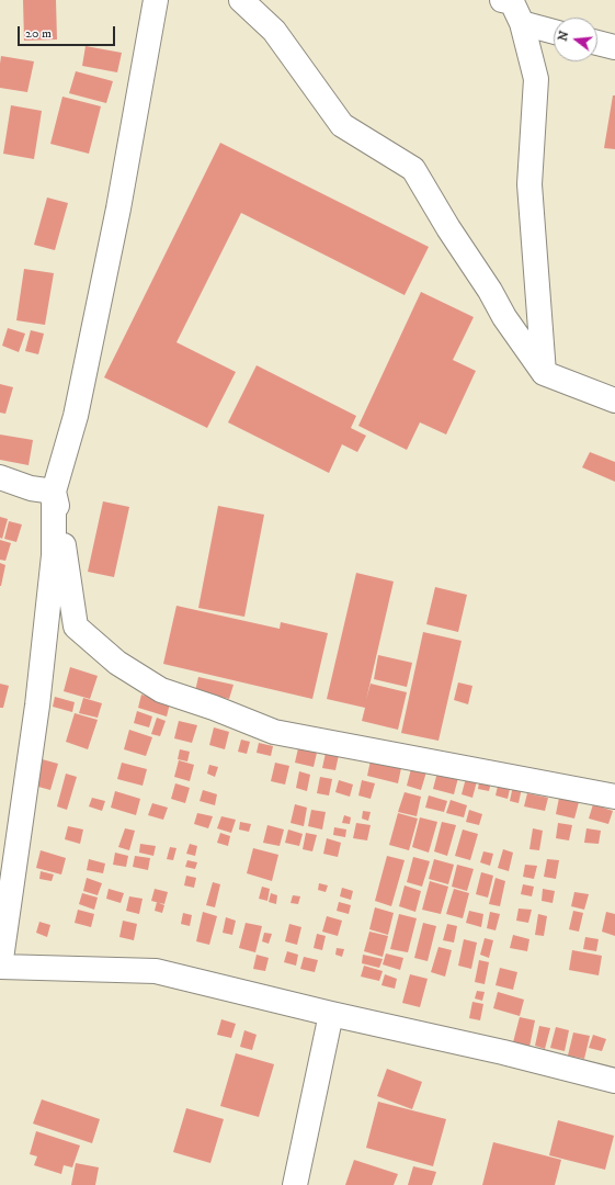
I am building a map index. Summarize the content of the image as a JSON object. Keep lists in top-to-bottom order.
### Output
{
  "scale_bar": "20 m",
  "north": "left"
}
